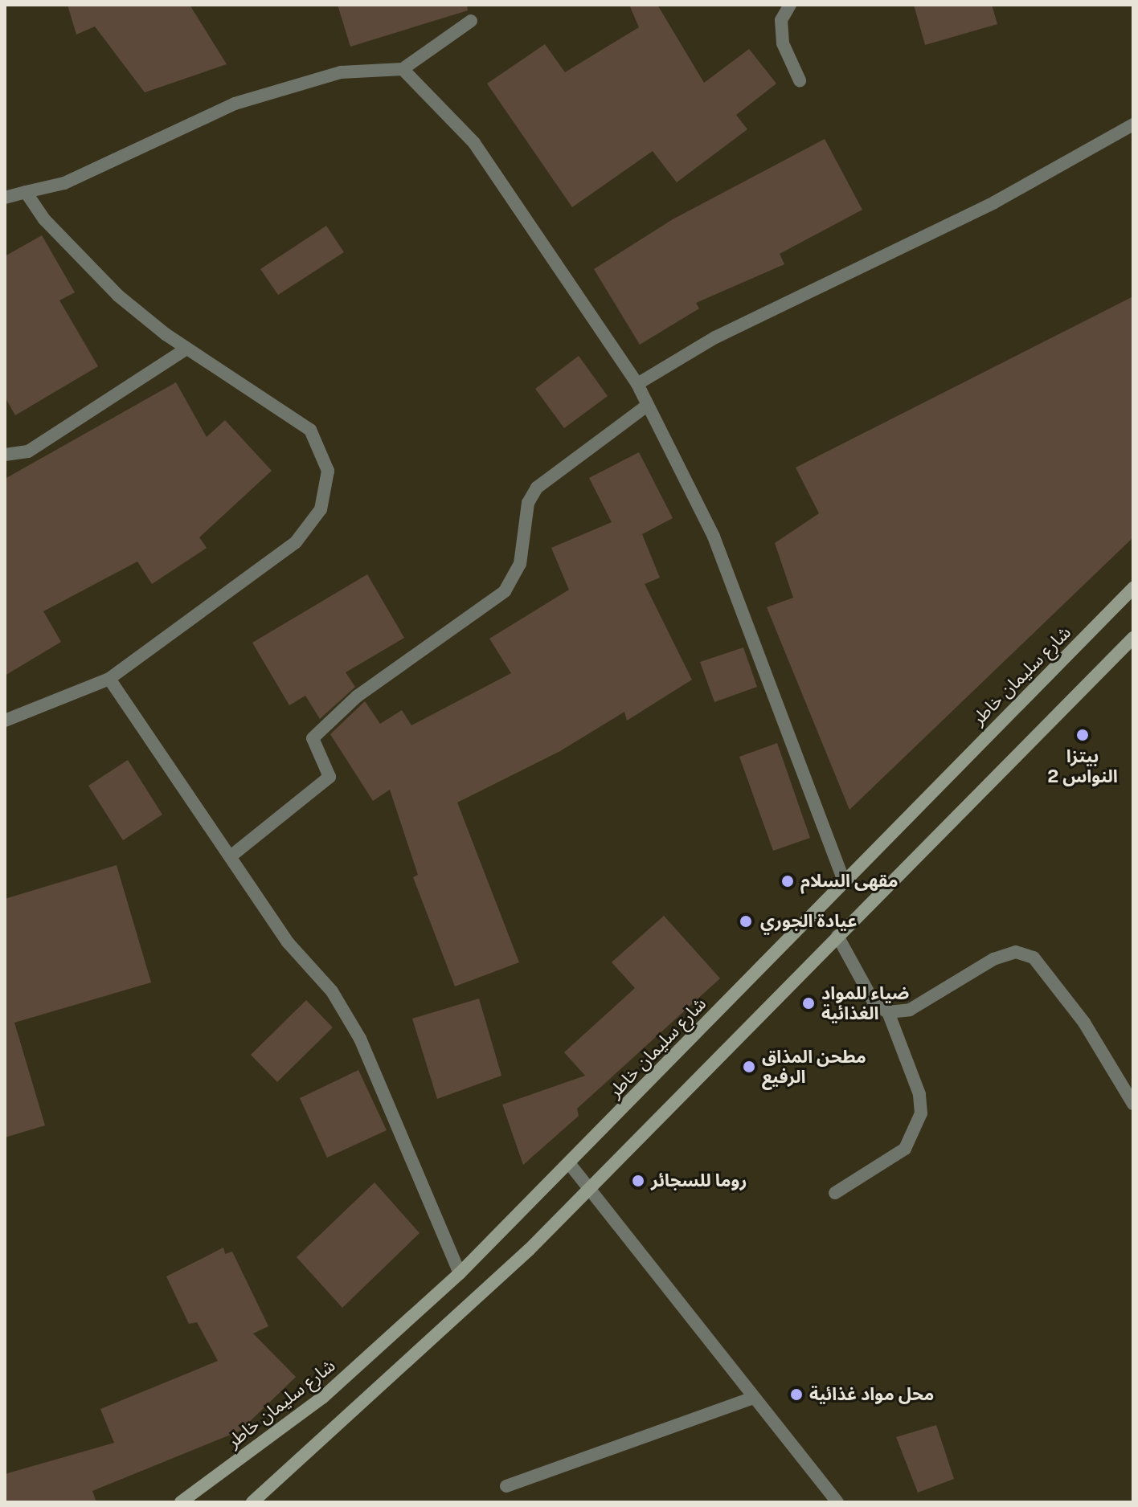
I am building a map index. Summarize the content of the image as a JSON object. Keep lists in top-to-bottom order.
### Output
{
  "streets": {
    "main road": ["شارع سليمان خاطر"]
  },
  "places": [
    "بيتزا النواس 2",
    "مقهى السلام",
    "عيادة الجوري",
    "ضياء للمواد الغذائية",
    "مطحن المذاق الرفيع",
    "روما للسجائر",
    "محل مواد غذائية"
  ]
}
